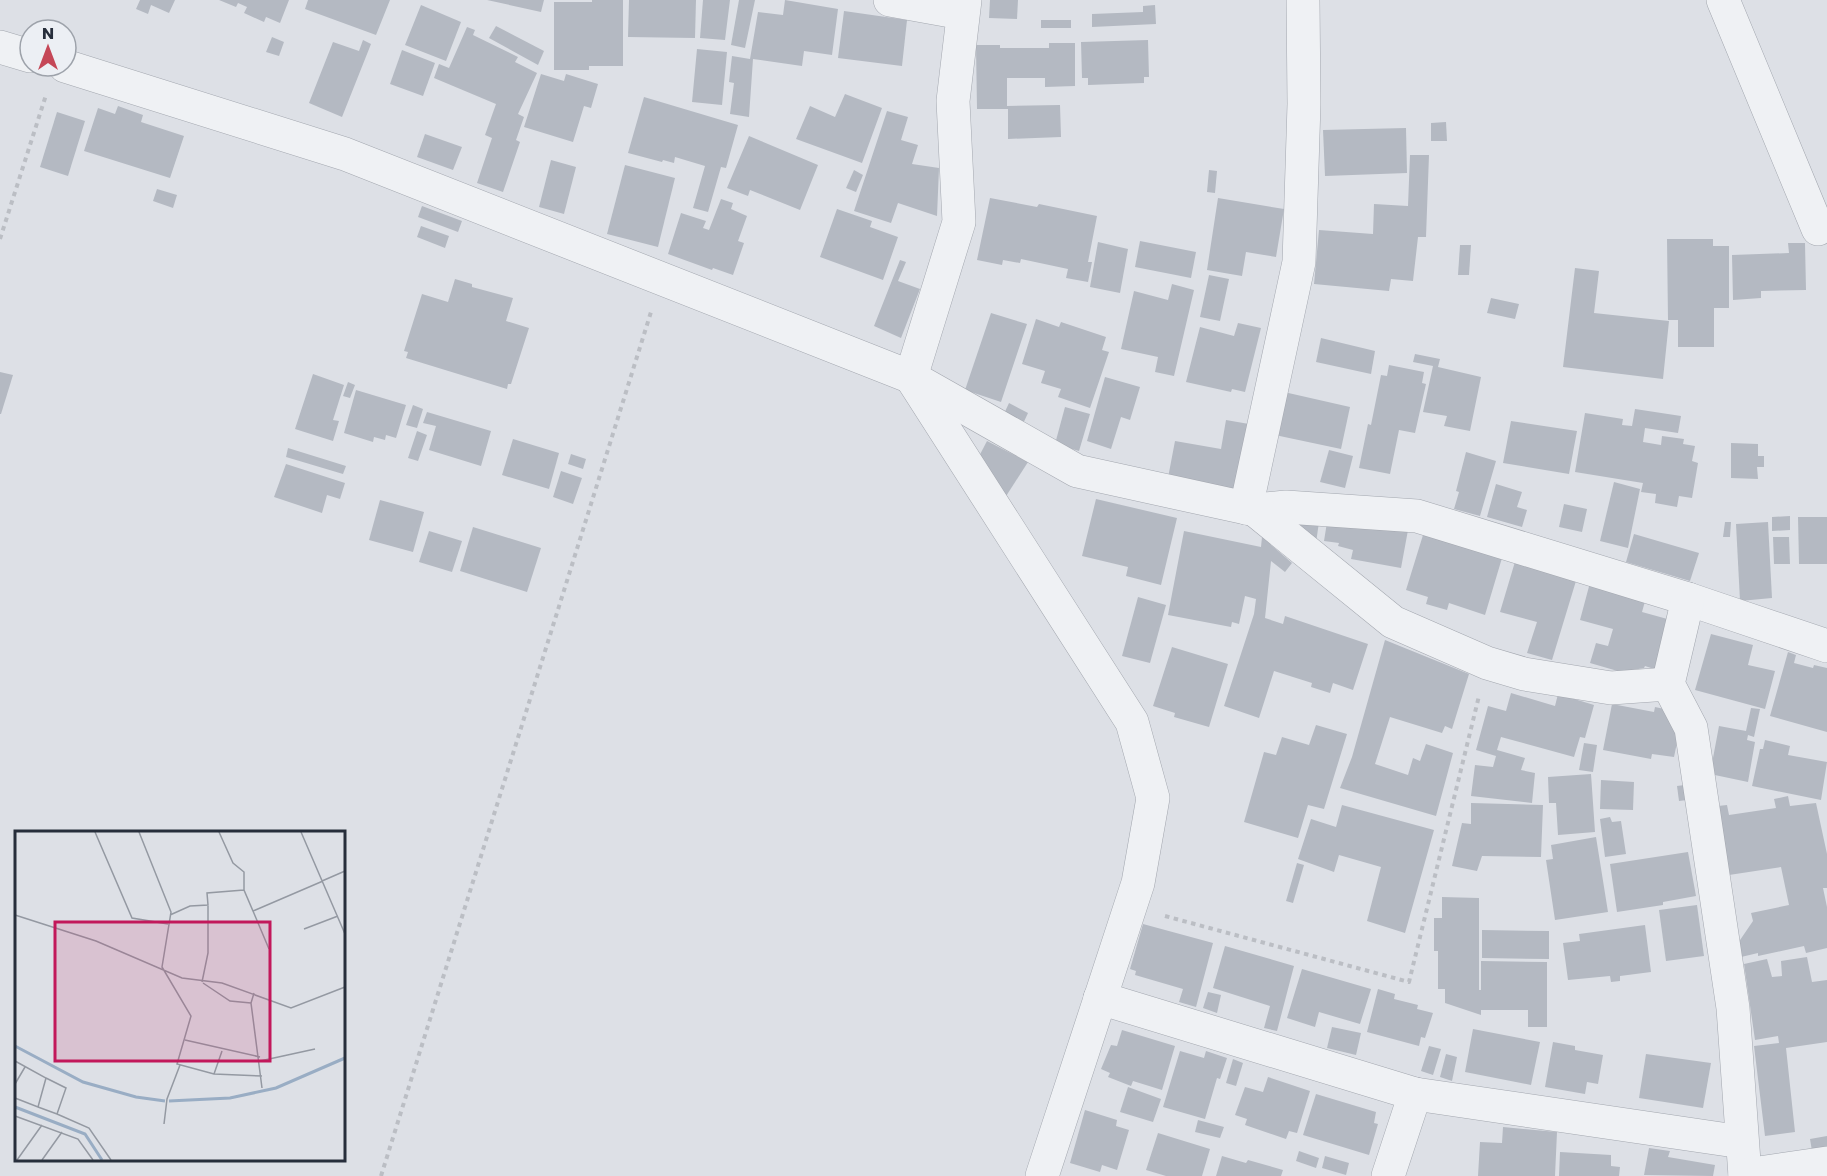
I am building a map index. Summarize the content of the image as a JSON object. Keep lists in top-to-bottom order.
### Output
{
  "north": "top"
}
